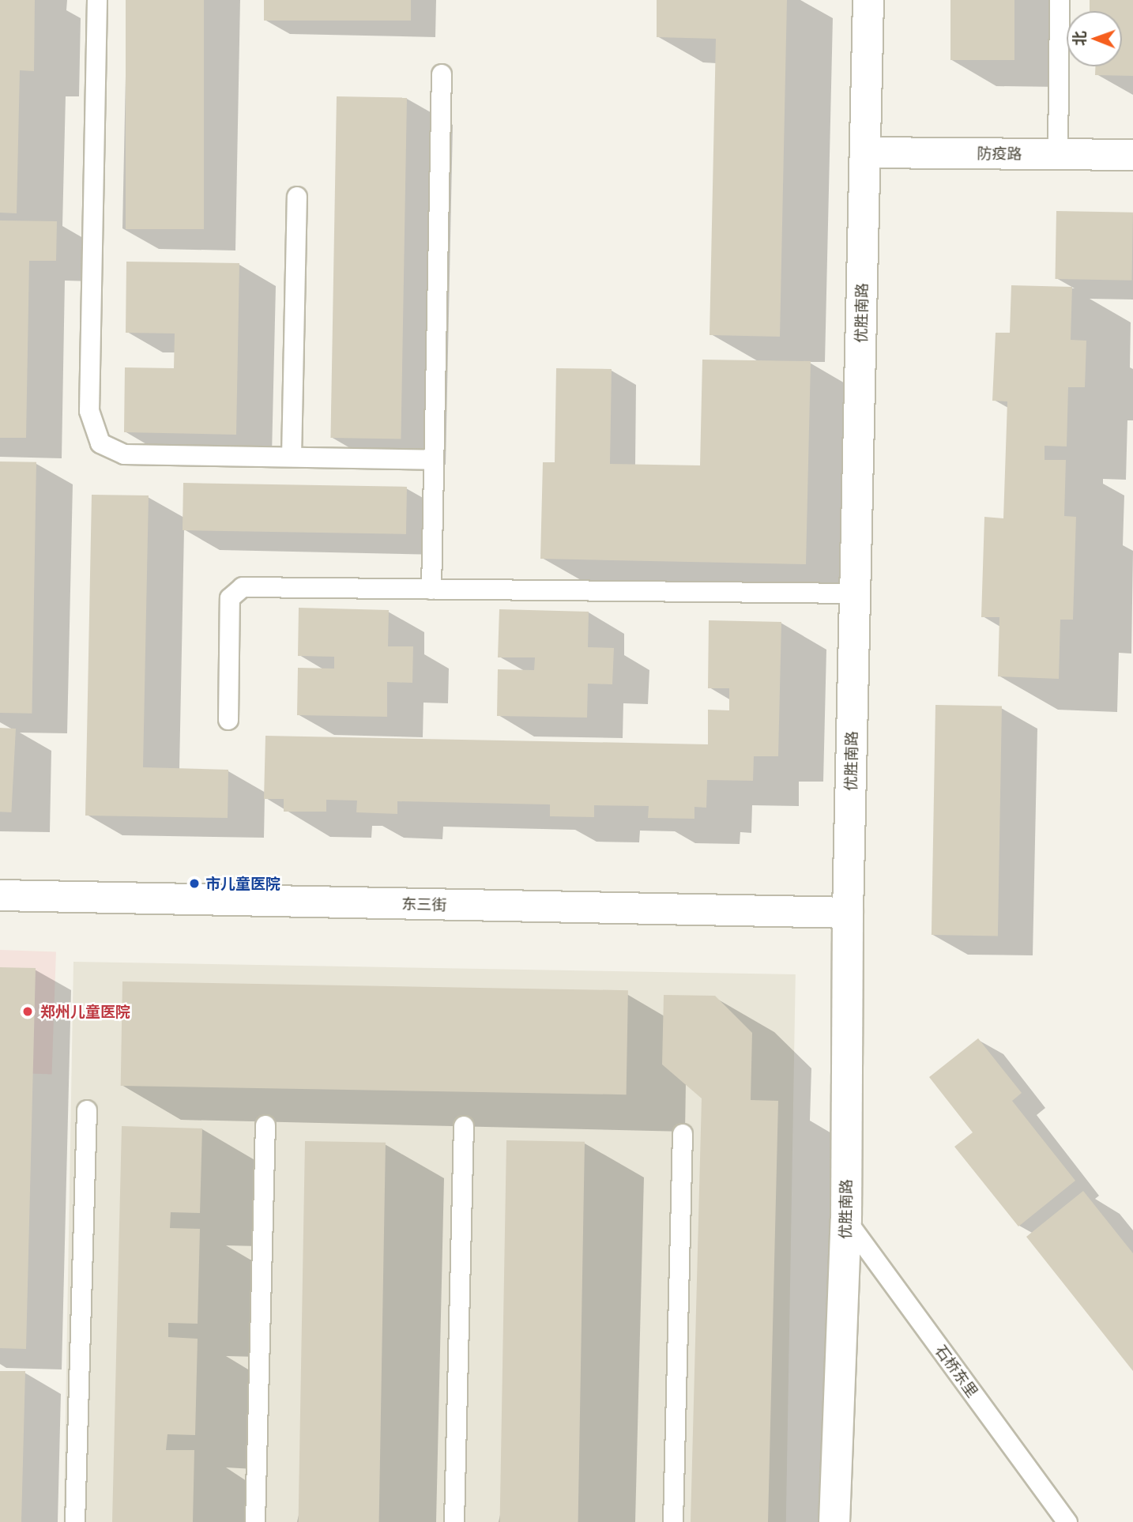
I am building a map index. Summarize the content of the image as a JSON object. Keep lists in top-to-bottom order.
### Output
{
  "streets": {
    "street": ["防疫路", "优胜南路", "东三街"],
    "lane": ["石桥东里"]
  },
  "crossings": [
    ["防疫路", "优胜南路"],
    ["优胜南路", "东三街"],
    ["优胜南路", "石桥东里"]
  ],
  "places": ["市儿童医院", "郑州儿童医院"],
  "north": "left"
}
